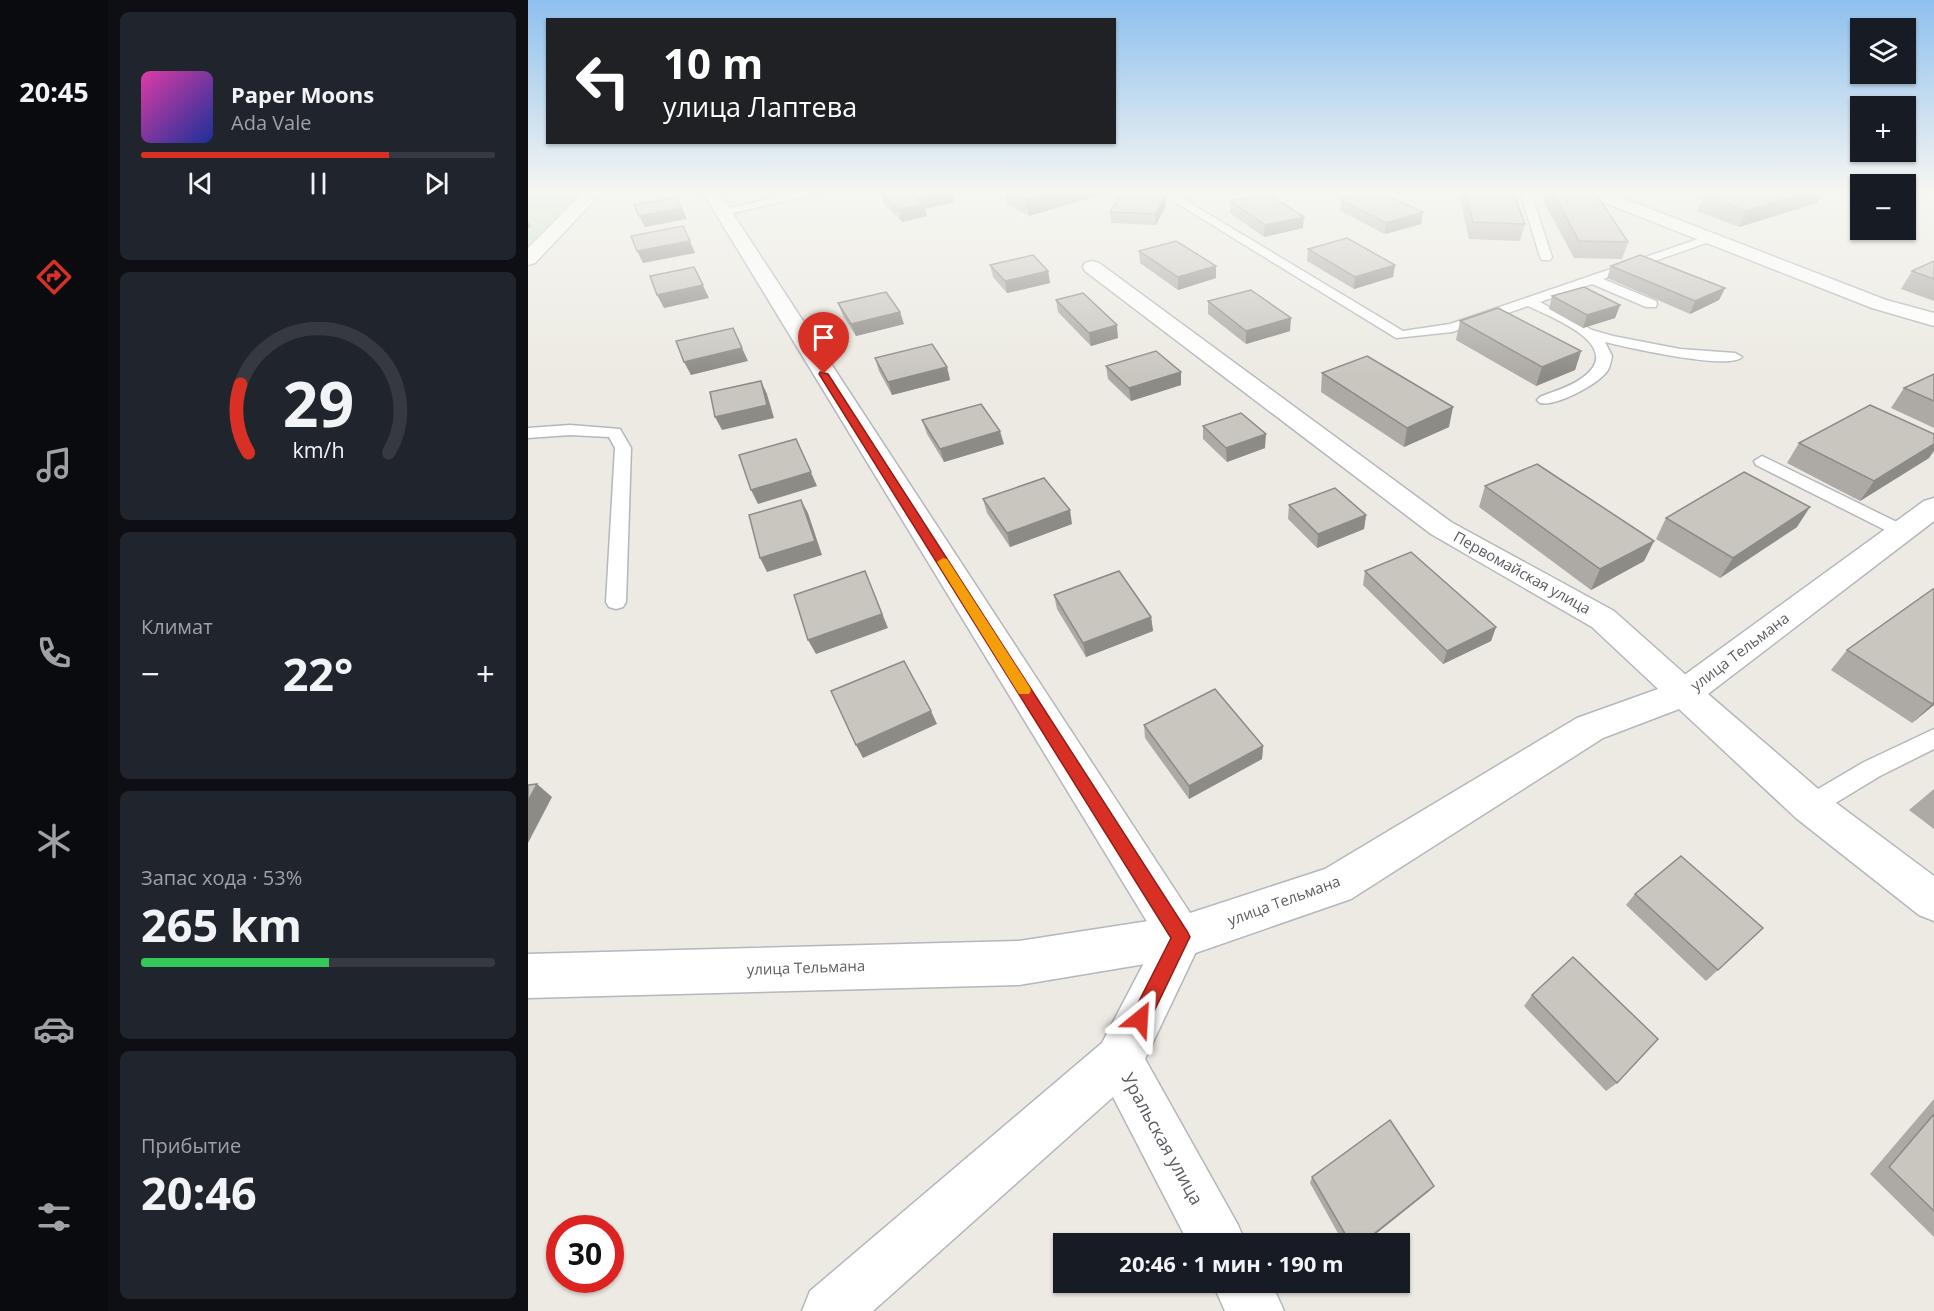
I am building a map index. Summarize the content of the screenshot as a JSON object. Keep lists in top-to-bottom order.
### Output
{
  "streets": {
    "street": ["Первомайская улица", "улица Тельмана", "Уральская улица"]
  },
  "crossings": [
    ["Первомайская улица", "улица Тельмана"],
    ["улица Тельмана", "Уральская улица"]
  ],
  "page": {
    "tabs": "20:45",
    "map_buttons": ["+", "−"],
    "turn": ["10 m", "улица Лаптева"],
    "song": ["Paper Moons", "Ada Vale"],
    "tile": [
      "Климат",
      ["Запас хода · 53%", "265 km"],
      ["Прибытие", "20:46"]
    ],
    "heat": ["−", "22°", "+"],
    "limit": "30",
    "trip": "20:46 · 1 мин · 190 m",
    "gauge": ["29", "km/h"]
  }
}
